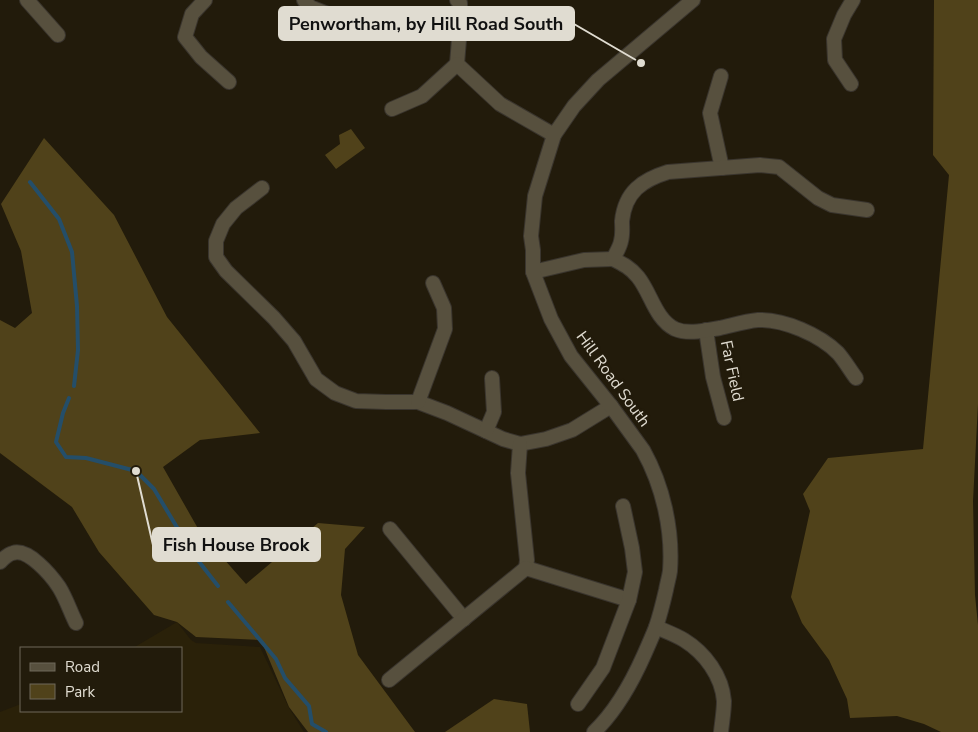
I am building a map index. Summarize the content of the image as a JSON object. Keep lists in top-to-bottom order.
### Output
{
  "streets": {
    "street": ["Far Field", "Hill Road South"]
  },
  "places": ["Penwortham, by Hill Road South", "Fish House Brook"],
  "legend": ["Road", "Park"]
}
